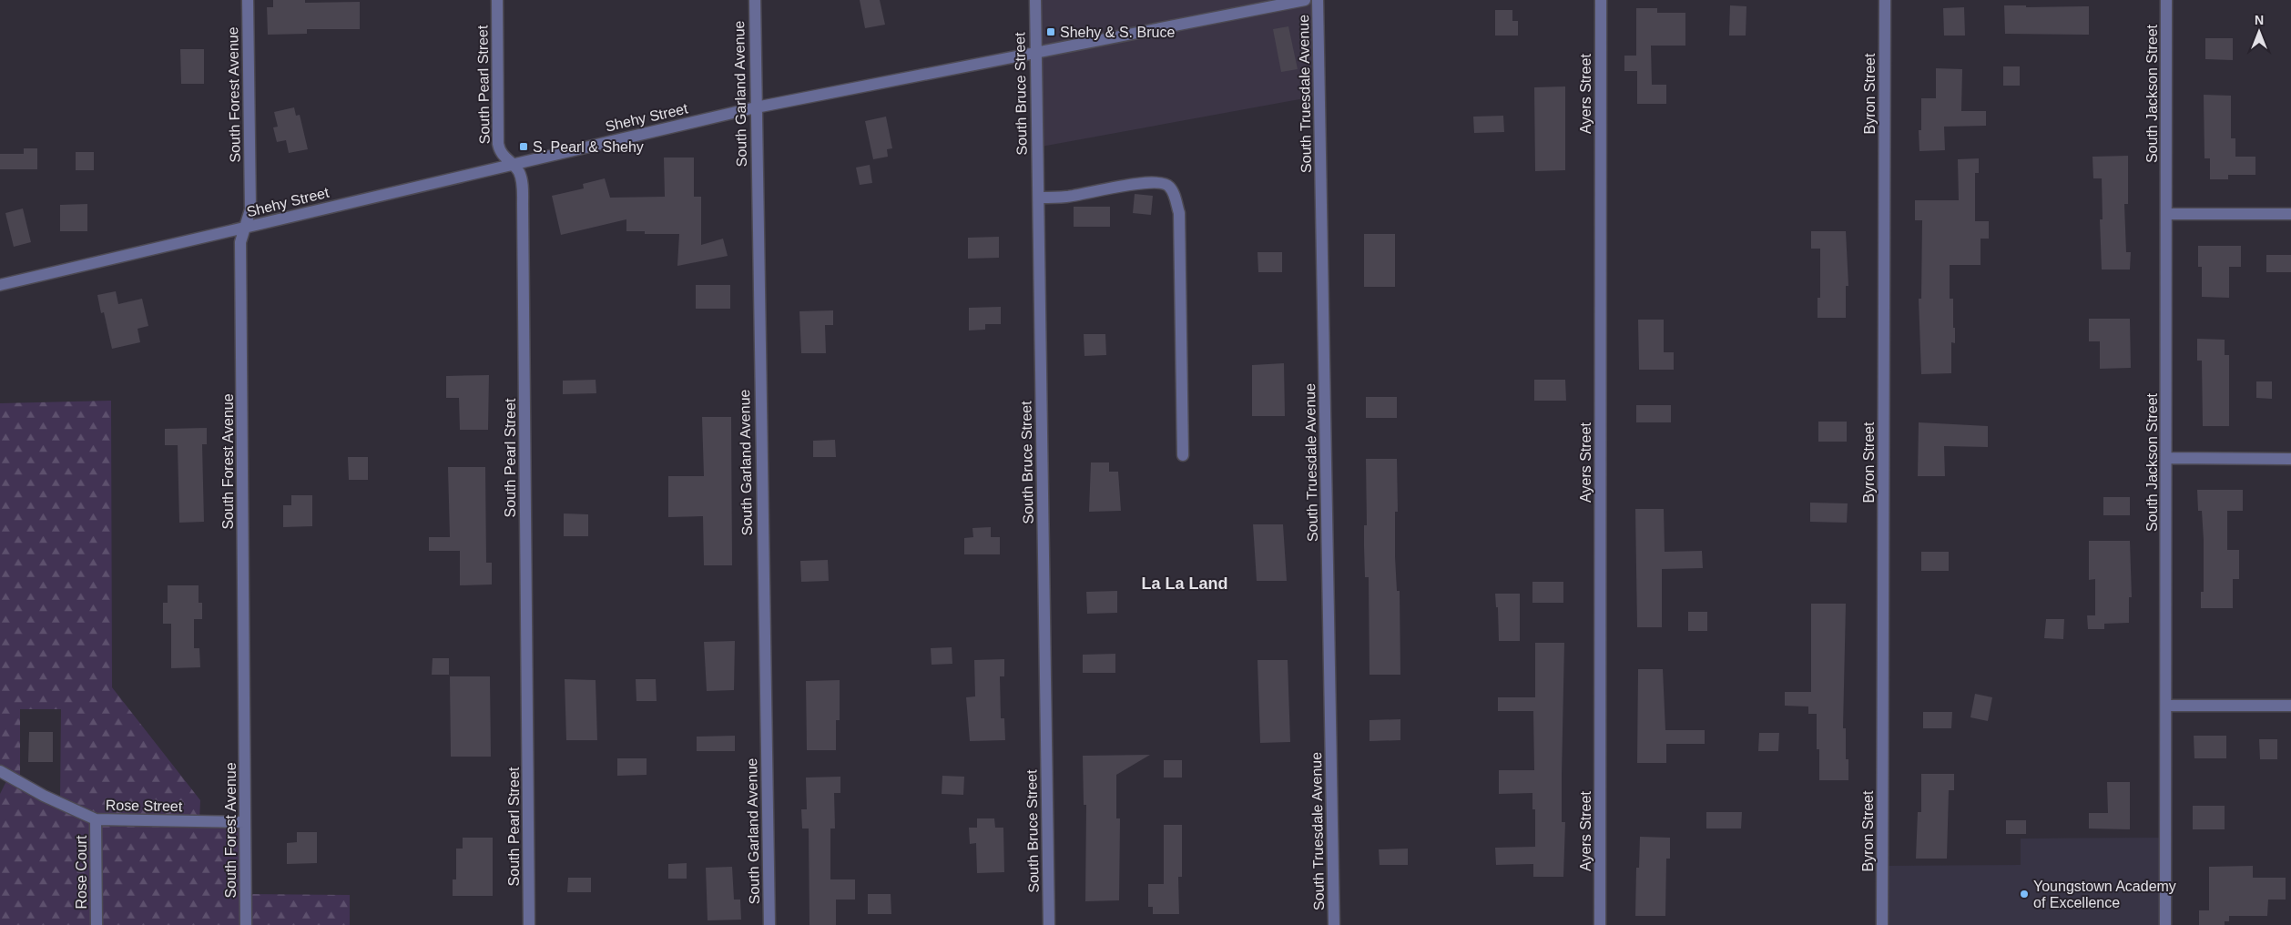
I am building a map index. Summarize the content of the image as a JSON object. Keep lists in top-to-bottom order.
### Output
{
  "streets": {
    "street": [
      "South Pearl Street",
      "South Garland Avenue",
      "South Bruce Street",
      "South Truesdale Avenue",
      "Ayers Street",
      "Byron Street",
      "South Jackson Street",
      "South Forest Avenue",
      "Shehy Street",
      "Rose Street",
      "Rose Court"
    ]
  },
  "crossings": [
    ["South Pearl Street", "Shehy Street"],
    ["South Garland Avenue", "Shehy Street"],
    ["South Bruce Street", "Shehy Street"],
    ["South Forest Avenue", "Shehy Street"],
    ["South Forest Avenue", "Rose Street"],
    ["Rose Street", "Rose Court"]
  ],
  "districts": ["La La Land"],
  "places": {
    "transit": ["Shehy & S. Bruce", "S. Pearl & Shehy"],
    "other": ["Youngstown Academy of Excellence"]
  },
  "north": "top"
}
